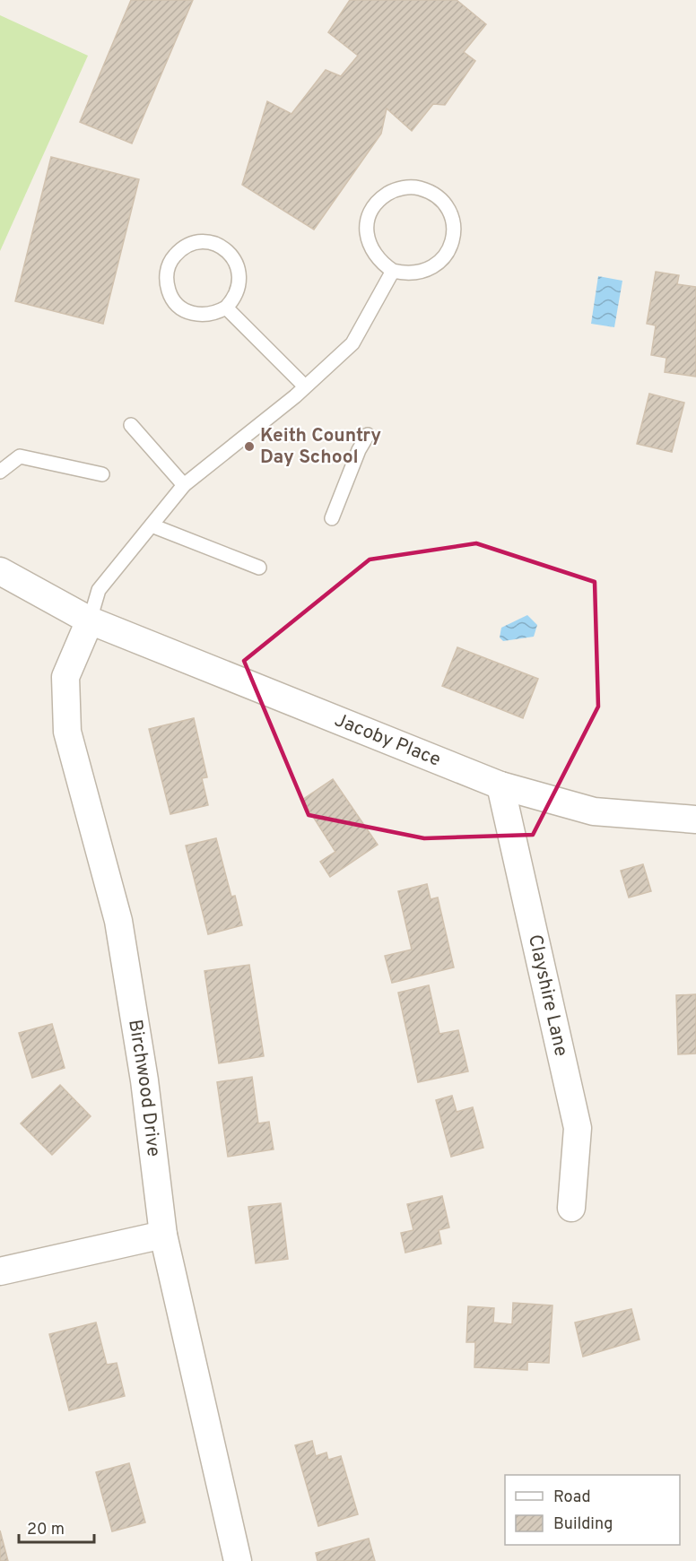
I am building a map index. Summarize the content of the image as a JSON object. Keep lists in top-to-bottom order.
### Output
{
  "streets": {
    "street": ["Jacoby Place", "Clayshire Lane", "Birchwood Drive"]
  },
  "crossings": [
    ["Jacoby Place", "Clayshire Lane"],
    ["Jacoby Place", "Birchwood Drive"]
  ],
  "places": ["Keith Country Day School"],
  "legend": ["Road", "Building"],
  "scale_bar": "20 m"
}
